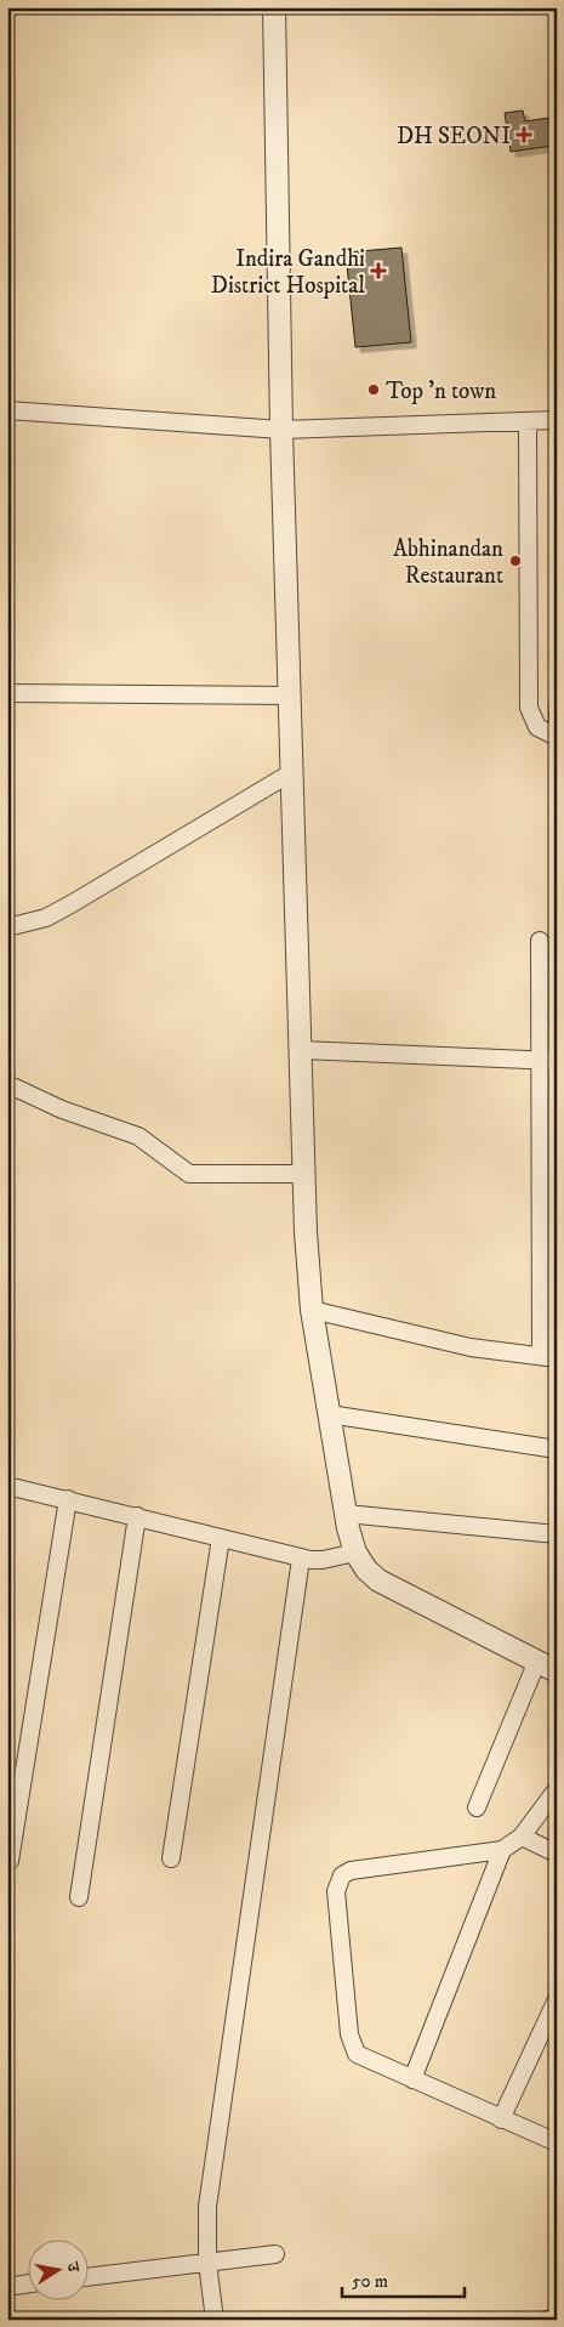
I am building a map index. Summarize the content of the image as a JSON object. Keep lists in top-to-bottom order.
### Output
{
  "places": {
    "health": ["DH SEONI", "Indira Gandhi District Hospital"],
    "other": ["Top 'n town", "Abhinandan Restaurant"]
  },
  "scale_bar": "50 m",
  "north": "right"
}
